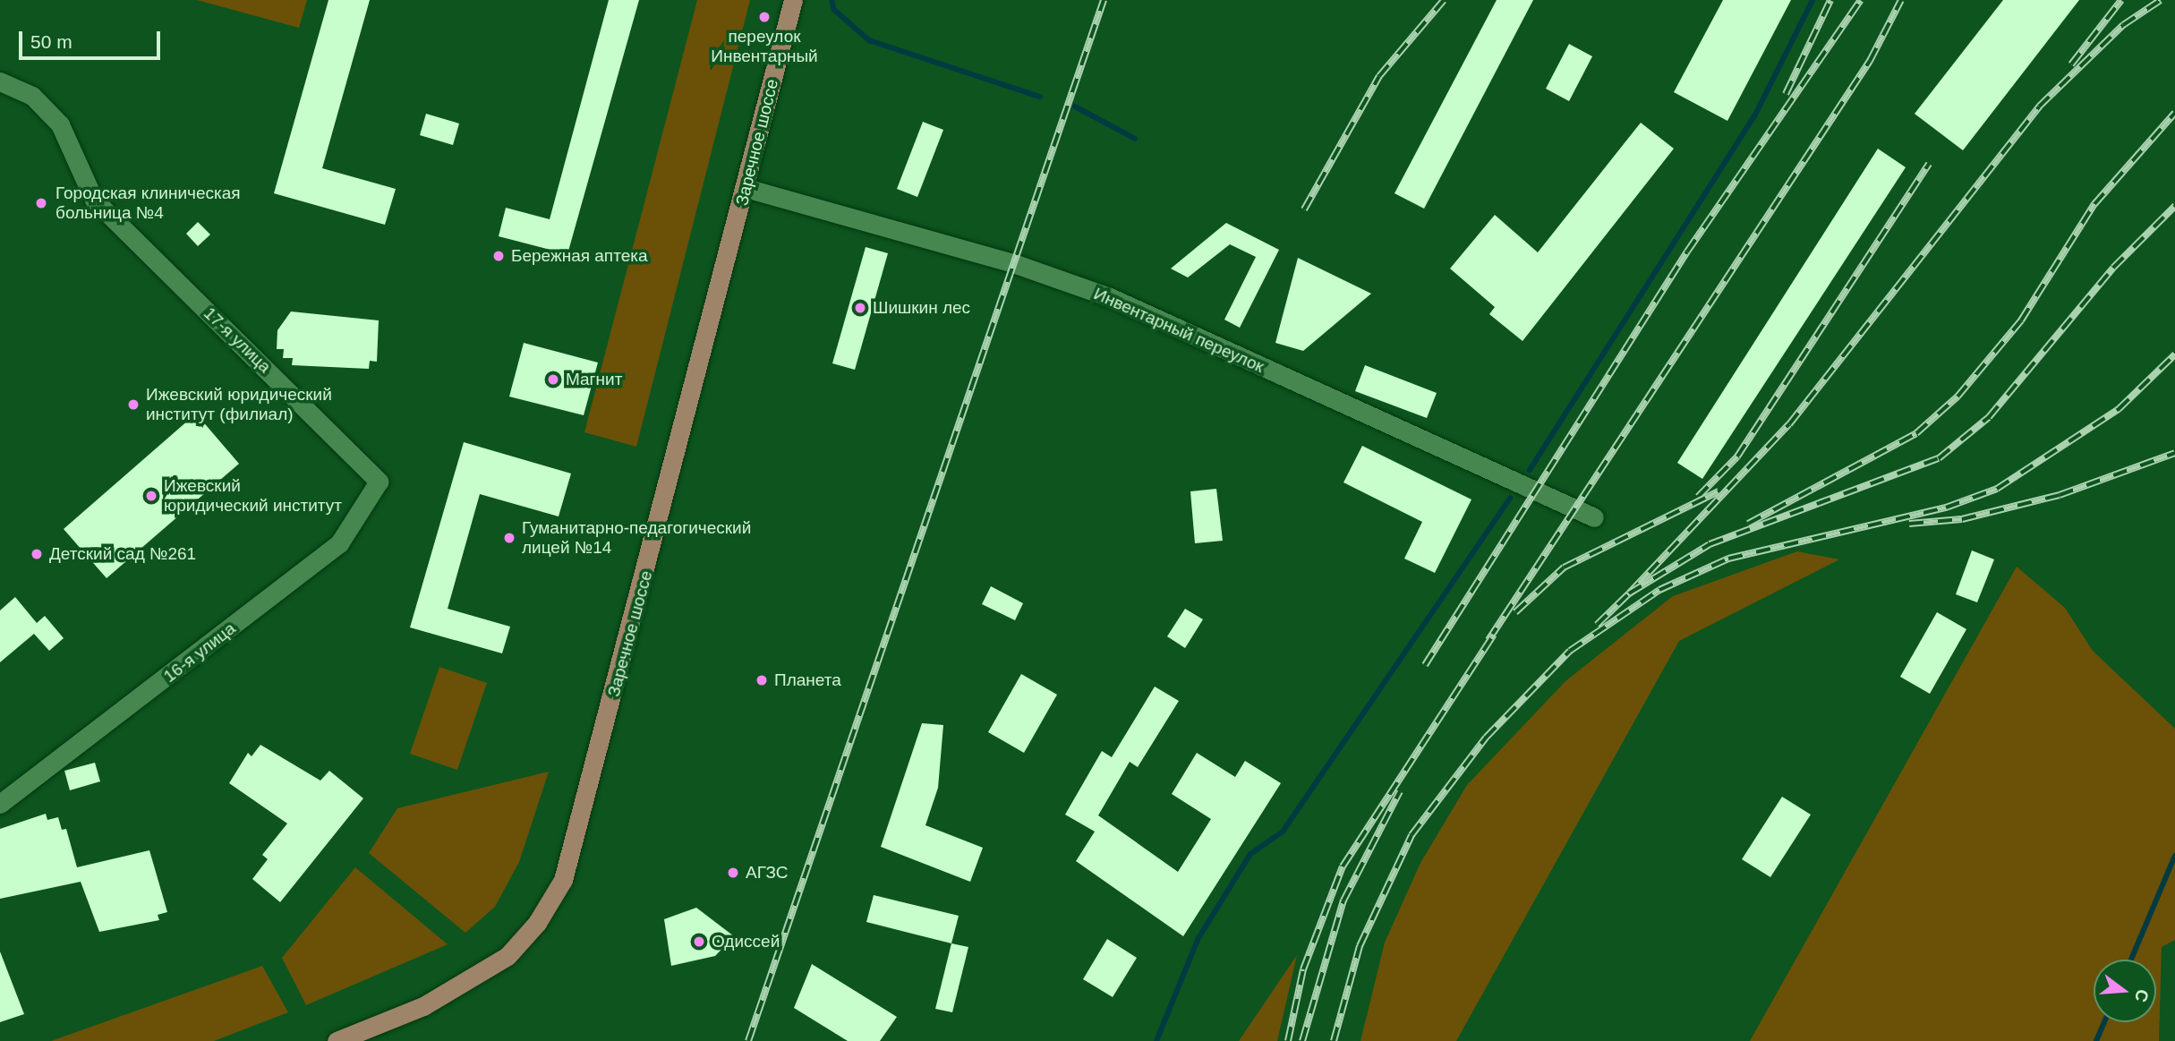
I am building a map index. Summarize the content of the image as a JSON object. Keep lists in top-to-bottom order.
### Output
{
  "streets": {
    "main road": ["Заречное шоссе"],
    "street": ["Инвентарный переулок", "17-я улица", "16-я улица"]
  },
  "crossings": [
    ["Заречное шоссе", "Инвентарный переулок"],
    ["17-я улица", "16-я улица"]
  ],
  "places": [
    "переулок Инвентарный",
    "Городская клиническая больница №4",
    "Бережная аптека",
    "Шишкин лес",
    "Магнит",
    "Ижевский юридический институт (филиал)",
    "Ижевский юридический институт",
    "Гуманитарно-педагогический лицей №14",
    "Детский сад №261",
    "Планета",
    "АГЗС",
    "Одиссей"
  ],
  "scale_bar": "50 m",
  "north": "right"
}
